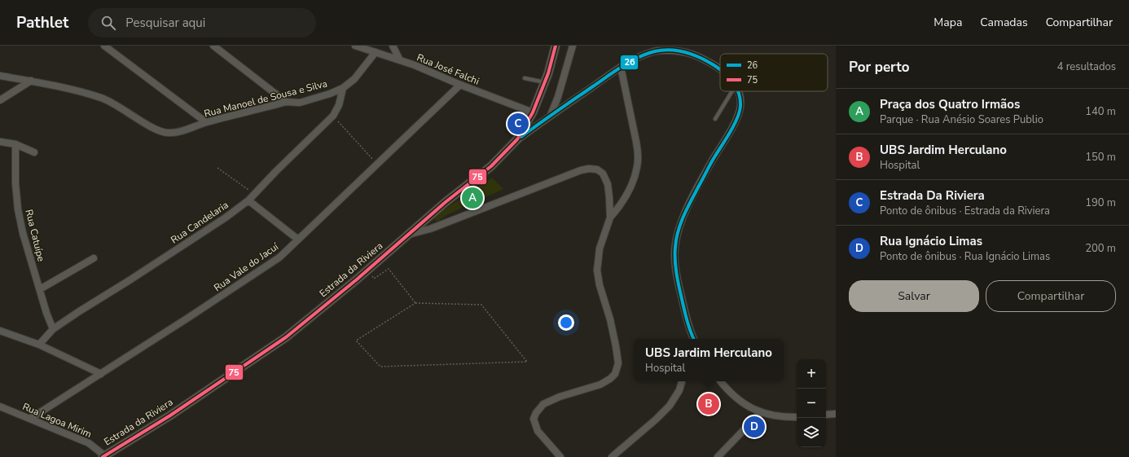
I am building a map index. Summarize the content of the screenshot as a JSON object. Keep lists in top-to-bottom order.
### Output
{
  "streets": {
    "street": [
      "Rua José Falchi",
      "Rua Manoel de Sousa e Silva",
      "Rua Candelaria",
      "Rua Catuípe",
      "Rua Vale do Jacuí",
      "Estrada da Riviera",
      "Rua Lagoa Mirim"
    ]
  },
  "crossings": [
    ["Rua José Falchi", "Rua Manoel de Sousa e Silva"],
    ["Rua José Falchi", "Rua Vale do Jacuí"],
    ["Rua José Falchi", "Estrada da Riviera"],
    ["Rua Manoel de Sousa e Silva", "Rua Candelaria"],
    ["Rua Candelaria", "Rua Catuípe"],
    ["Rua Vale do Jacuí", "Rua Lagoa Mirim"],
    ["Estrada da Riviera", "Rua Lagoa Mirim"]
  ],
  "lines": ["transit line 75", "transit line 26"],
  "legend": ["26", "75"],
  "page": {
    "header": "Pathlet",
    "search": "Pesquisar aqui",
    "nav": ["Mapa", "Camadas", "Compartilhar"],
    "heading": ["Por perto", "4 resultados"],
    "list": [
      {
        "mark": "A",
        "name": "Praça dos Quatro Irmãos",
        "note": "Parque · Rua Anésio Soares Publio",
        "value": "140 m"
      },
      {
        "mark": "B",
        "name": "UBS Jardim Herculano",
        "note": "Hospital",
        "value": "150 m"
      },
      {
        "mark": "C",
        "name": "Estrada Da Riviera",
        "note": "Ponto de ônibus · Estrada da Riviera",
        "value": "190 m"
      },
      {
        "mark": "D",
        "name": "Rua Ignácio Limas",
        "note": "Ponto de ônibus · Rua Ignácio Limas",
        "value": "200 m"
      }
    ],
    "pins": [
      "C",
      "A",
      "B",
      "D"
    ],
    "buttons": ["Salvar", "Compartilhar"],
    "popup": ["UBS Jardim Herculano", "Hospital"],
    "map_buttons": ["+", "−"]
  }
}
